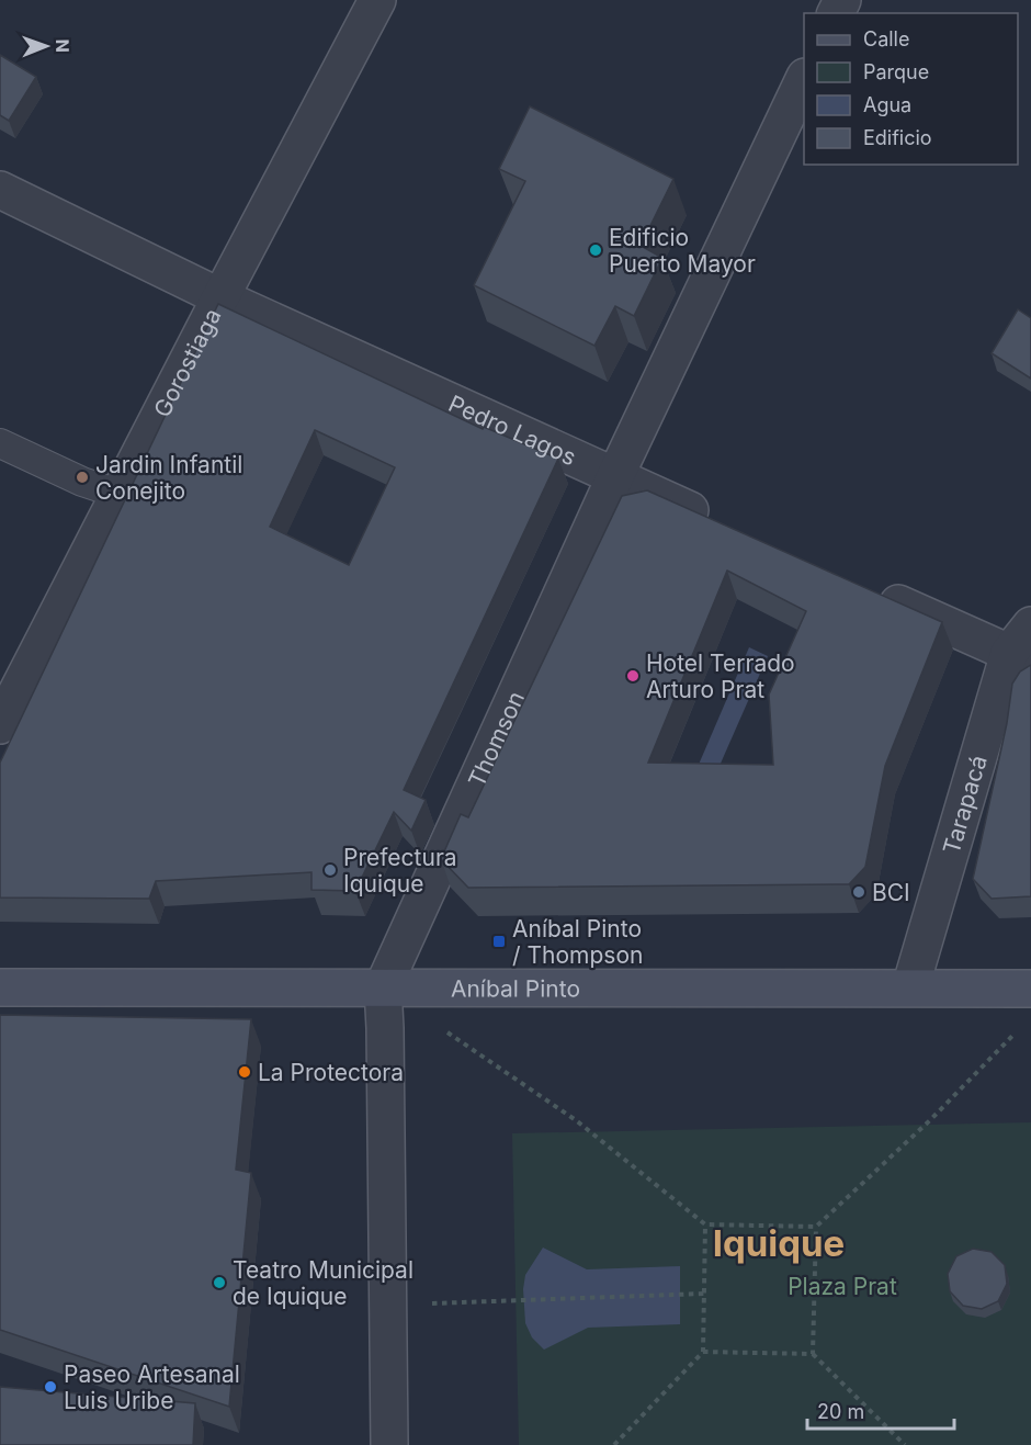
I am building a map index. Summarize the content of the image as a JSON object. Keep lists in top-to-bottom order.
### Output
{
  "streets": {
    "street": [
      "Gorostiaga",
      "Pedro Lagos",
      "Thomson",
      "Tarapacá",
      "Aníbal Pinto"
    ]
  },
  "crossings": [
    ["Gorostiaga", "Pedro Lagos"],
    ["Pedro Lagos", "Thomson"],
    ["Thomson", "Aníbal Pinto"],
    ["Tarapacá", "Aníbal Pinto"]
  ],
  "districts": ["Iquique"],
  "parks": ["Plaza Prat"],
  "places": {
    "other": [
      "Edificio Puerto Mayor",
      "Jardin Infantil Conejito",
      "Hotel Terrado Arturo Prat",
      "Prefectura Iquique",
      "BCI",
      "La Protectora",
      "Teatro Municipal de Iquique",
      "Paseo Artesanal Luis Uribe"
    ],
    "transit": ["Aníbal Pinto / Thompson"]
  },
  "legend": [
    "Calle",
    "Parque",
    "Agua",
    "Edificio"
  ],
  "scale_bar": "20 m",
  "north": "right"
}
